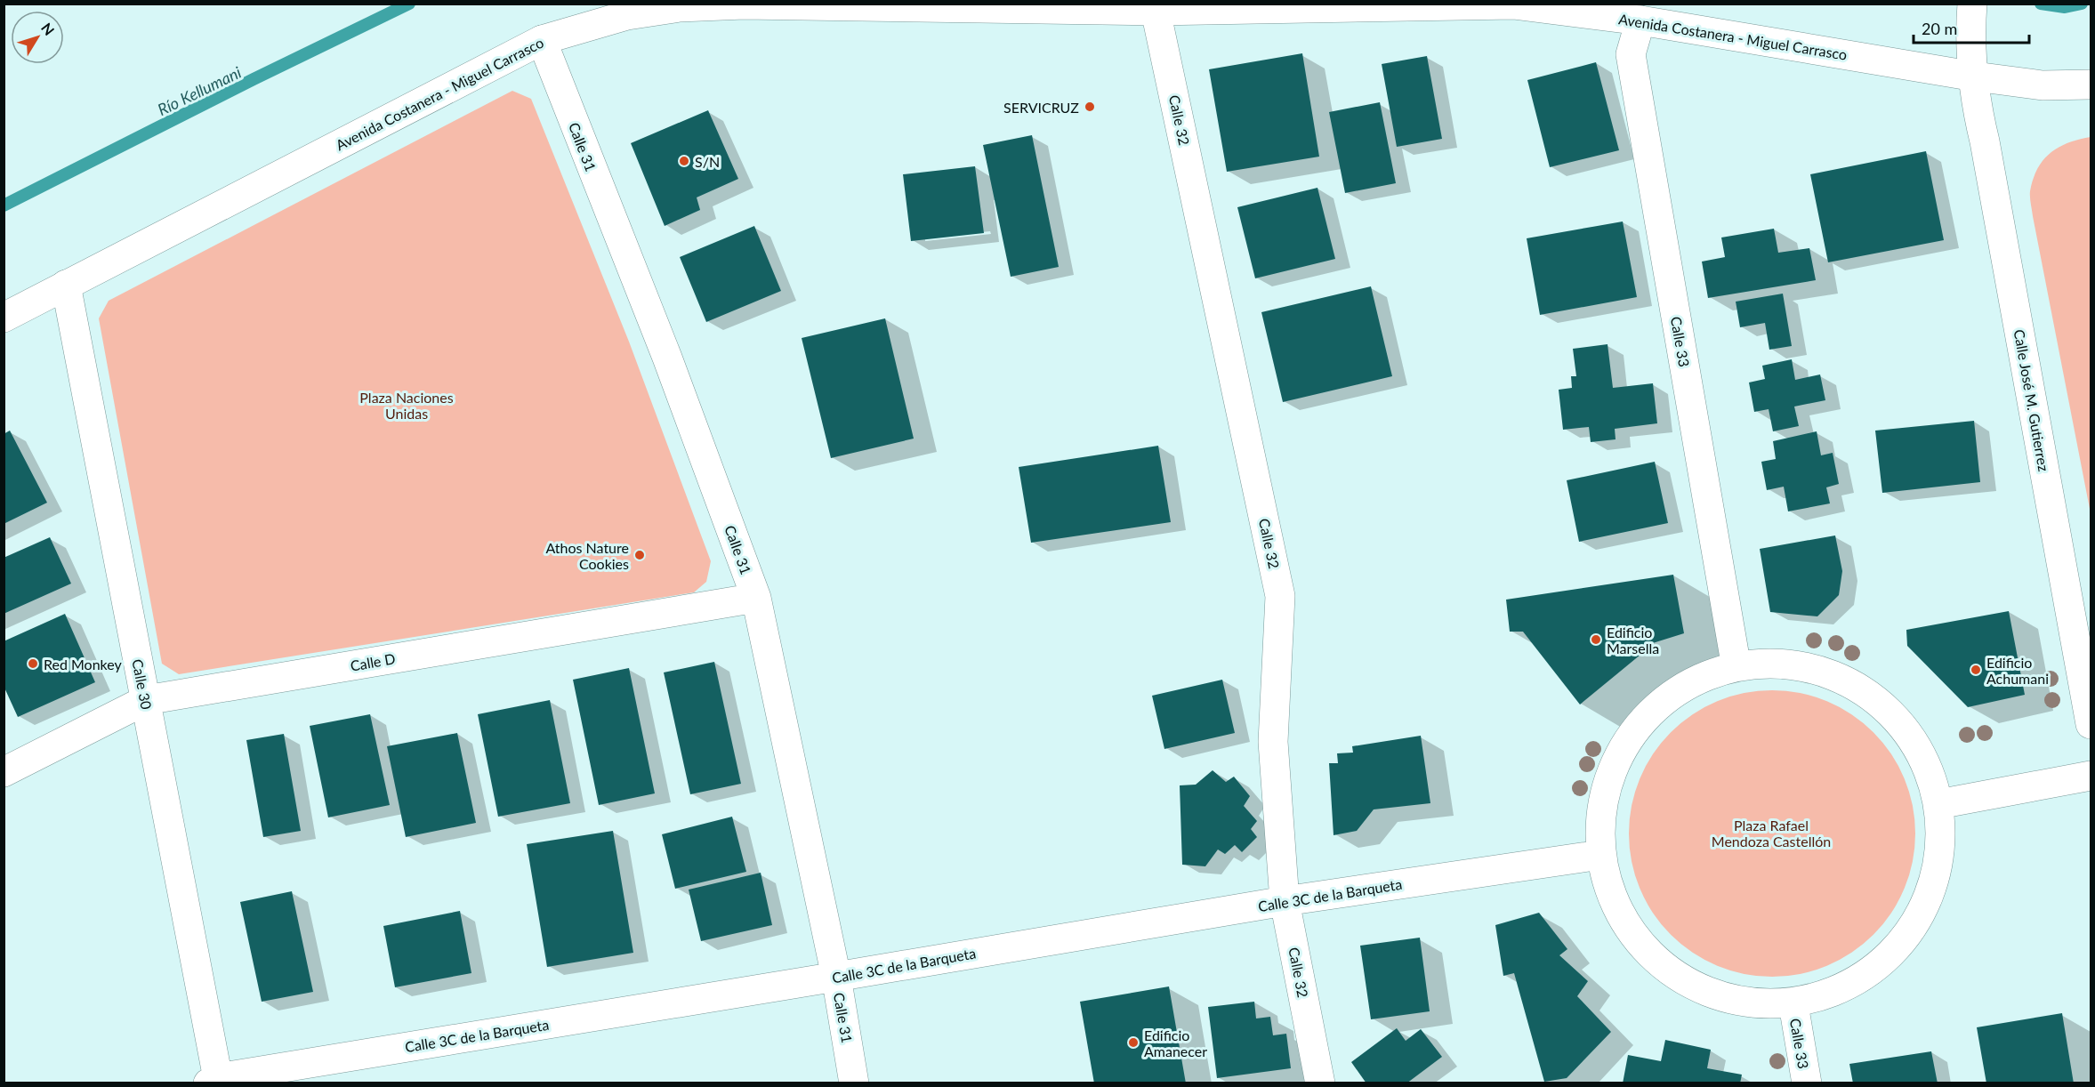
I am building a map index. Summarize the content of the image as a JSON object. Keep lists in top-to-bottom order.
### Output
{
  "streets": {
    "street": [
      "Avenida Costanera - Miguel Carrasco",
      "Calle 32",
      "Calle 31",
      "Calle 33",
      "Calle José M. Gutierrez",
      "Calle D",
      "Calle 30",
      "Calle 3C de la Barqueta"
    ]
  },
  "crossings": [
    ["Avenida Costanera - Miguel Carrasco", "Calle 32"],
    ["Avenida Costanera - Miguel Carrasco", "Calle 31"],
    ["Avenida Costanera - Miguel Carrasco", "Calle 33"],
    ["Avenida Costanera - Miguel Carrasco", "Calle José M. Gutierrez"],
    ["Avenida Costanera - Miguel Carrasco", "Calle 30"],
    ["Calle 32", "Calle 3C de la Barqueta"],
    ["Calle 31", "Calle D"],
    ["Calle 31", "Calle 3C de la Barqueta"],
    ["Calle D", "Calle 30"],
    ["Calle 30", "Calle 3C de la Barqueta"]
  ],
  "water": ["Río Kellumani"],
  "parks": ["Plaza Naciones Unidas", "Plaza Rafael Mendoza Castellón"],
  "places": [
    "SERVICRUZ",
    "S/N",
    "Athos Nature Cookies",
    "Edificio Marsella",
    "Red Monkey",
    "Edificio Achumani",
    "Edificio Amanecer"
  ],
  "scale_bar": "20 m",
  "north": "top right"
}
